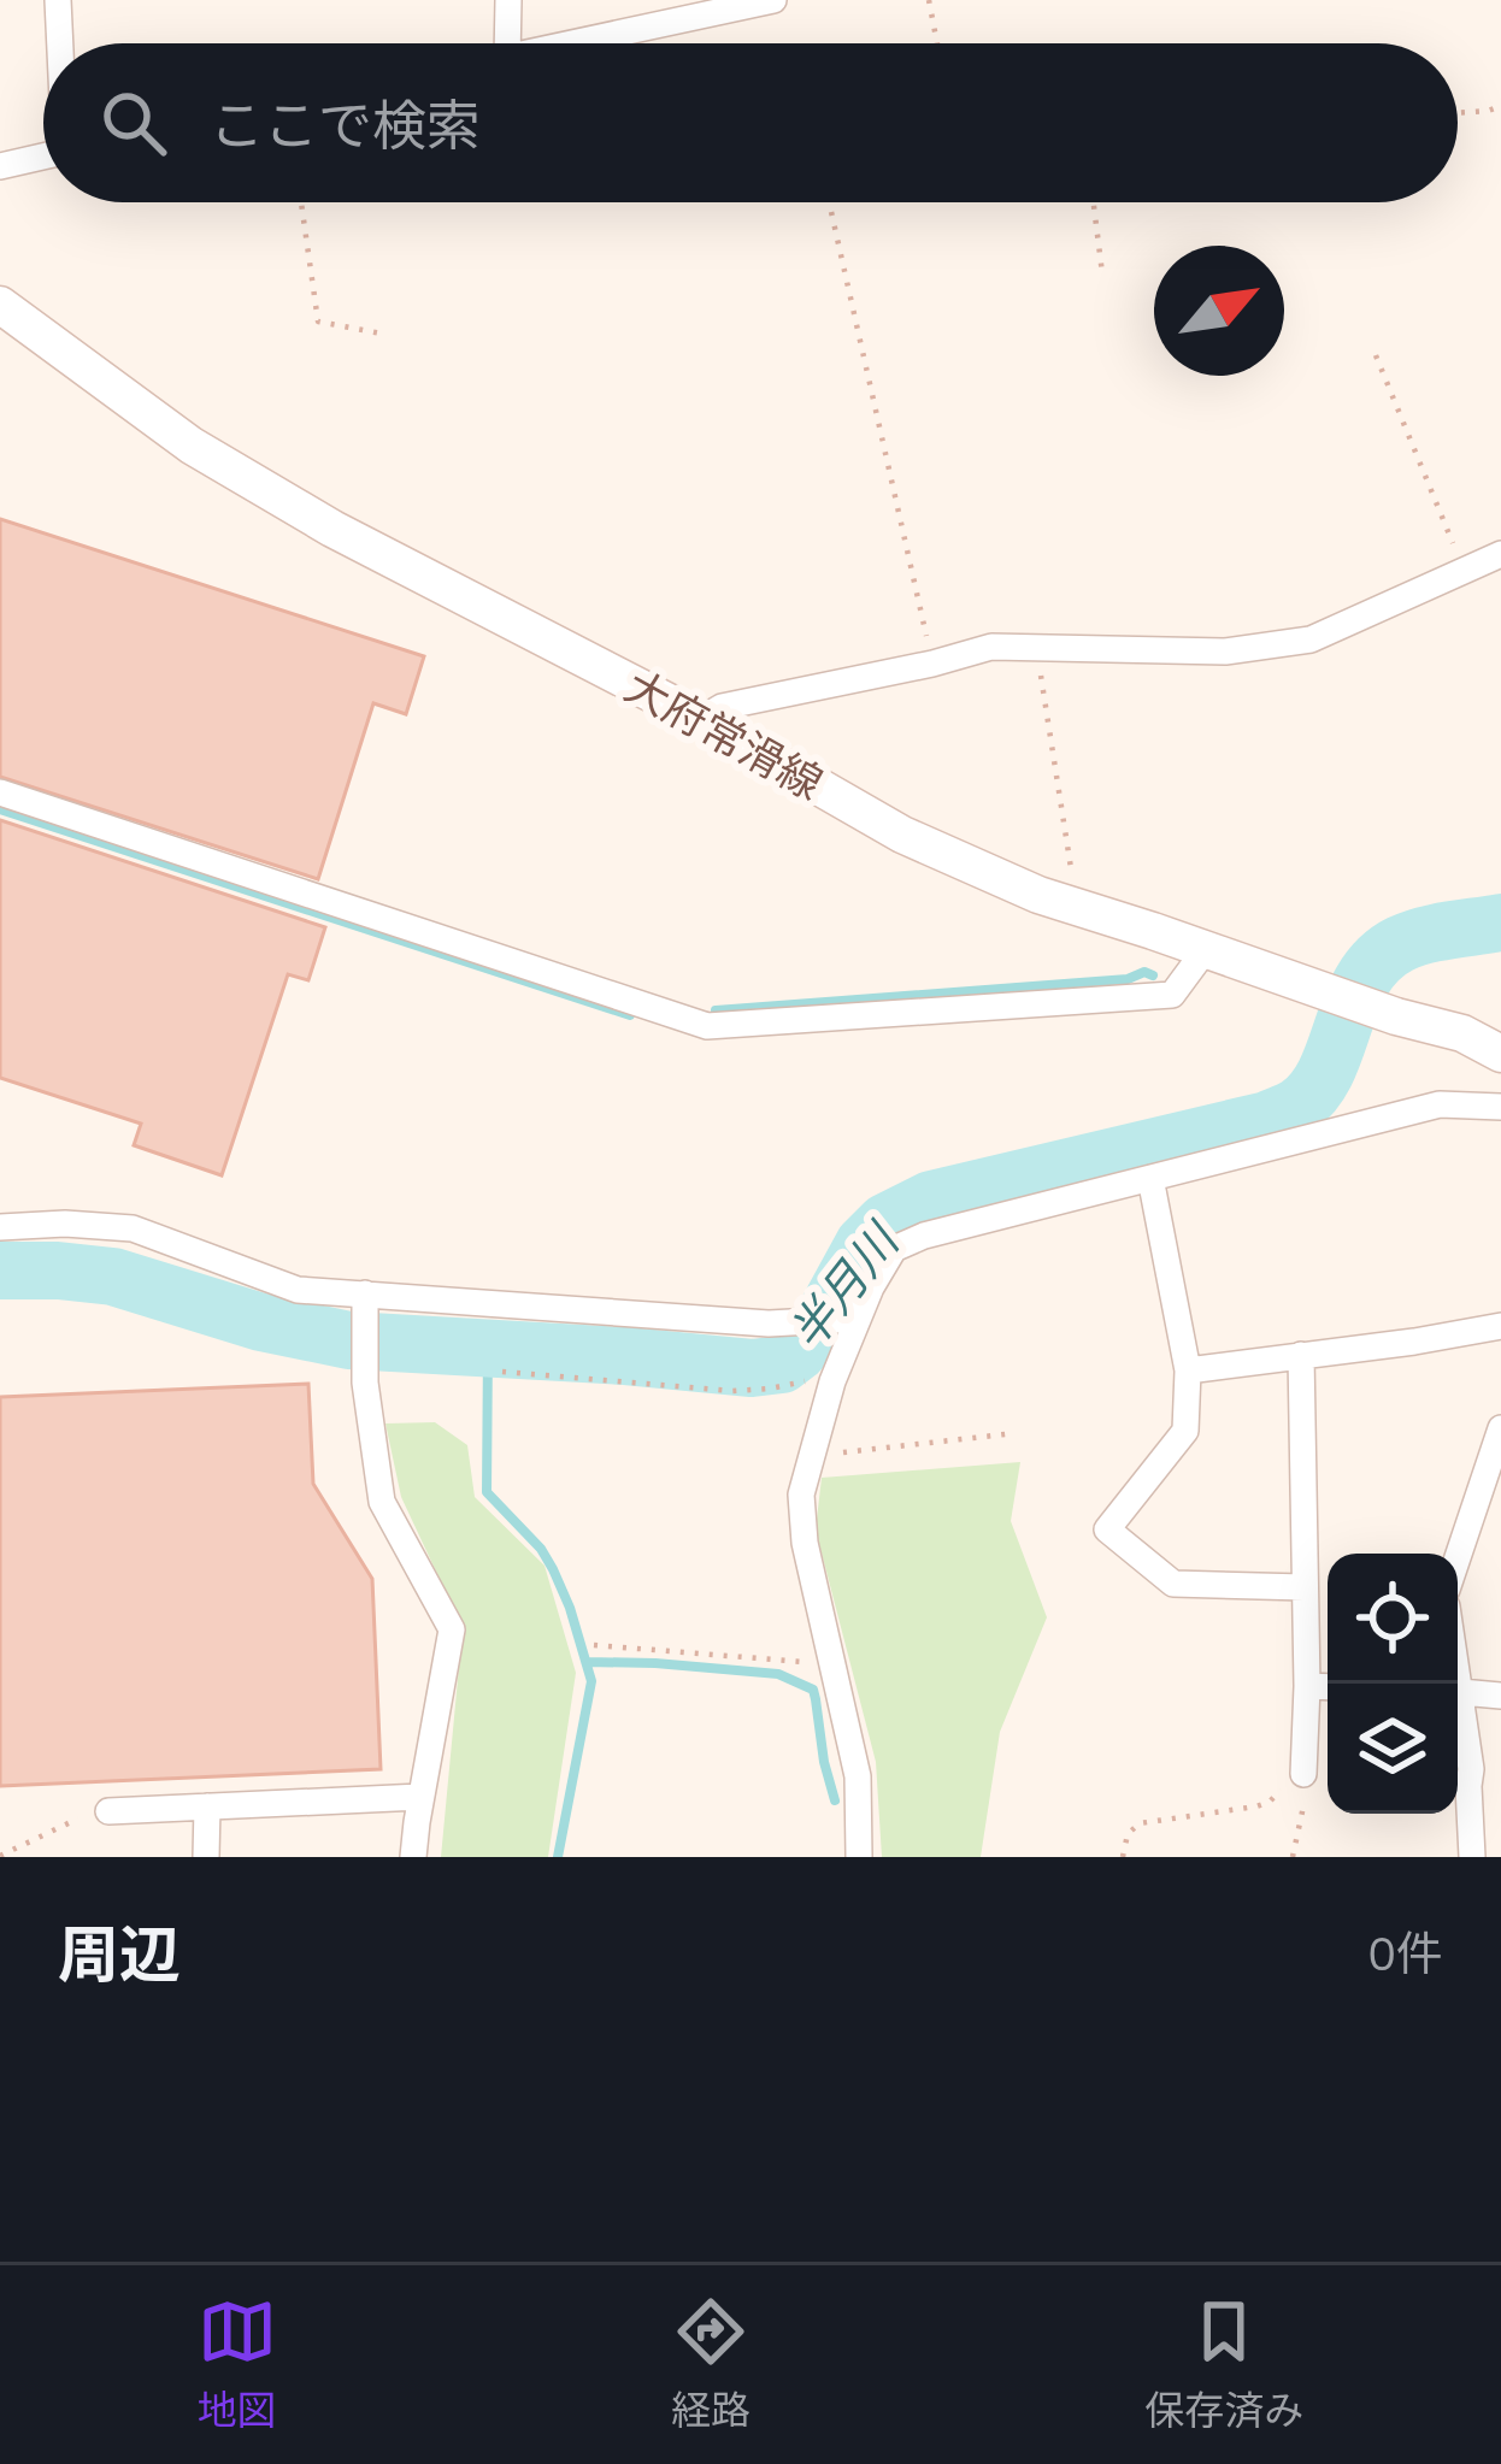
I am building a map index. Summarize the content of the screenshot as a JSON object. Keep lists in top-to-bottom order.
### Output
{
  "streets": {
    "main road": ["大府常滑線"]
  },
  "water": ["半月川"],
  "north": "top right",
  "page": {
    "search": "ここで検索",
    "heading": ["周辺", "0件"],
    "nav": ["地図", "経路", "保存済み"]
  }
}
